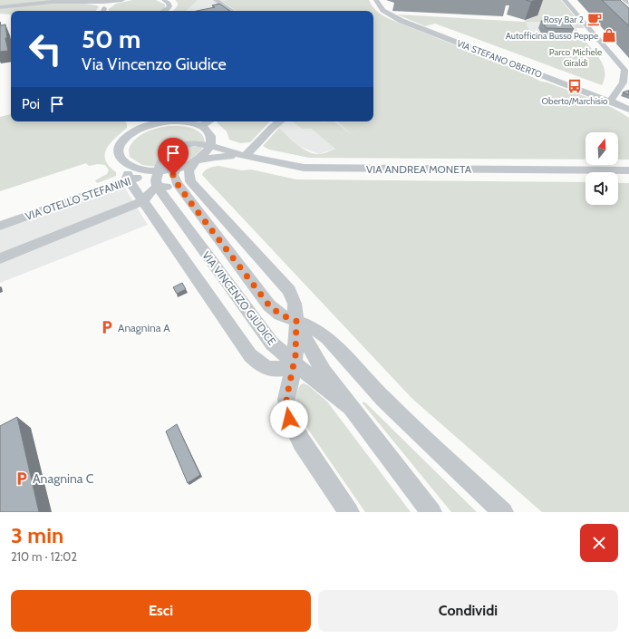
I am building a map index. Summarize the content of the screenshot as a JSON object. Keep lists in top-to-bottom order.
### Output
{
  "streets": {
    "street": [
      "VIA STEFANO OBERTO",
      "VIA ANDREA MONETA",
      "VIA OTELLO STEFANINI",
      "VIA VINCENZO GIUDICE"
    ]
  },
  "crossings": [
    ["VIA ANDREA MONETA", "VIA OTELLO STEFANINI"],
    ["VIA ANDREA MONETA", "VIA VINCENZO GIUDICE"],
    ["VIA OTELLO STEFANINI", "VIA VINCENZO GIUDICE"]
  ],
  "parks": ["Parco Michele Giraldi"],
  "places": {
    "cafe": ["Rosy Bar 2"],
    "shop": ["Autofficina Busso Peppe"],
    "bus stop": ["Oberto/Marchisio"],
    "parking": ["Anagnina A", "Anagnina C"]
  },
  "north": "top",
  "page": {
    "turn": ["50 m", "Via Vincenzo Giudice"],
    "then": "Poi",
    "heading": ["3 min", "210 m · 12:02"],
    "buttons": ["Esci", "Condividi"]
  }
}
